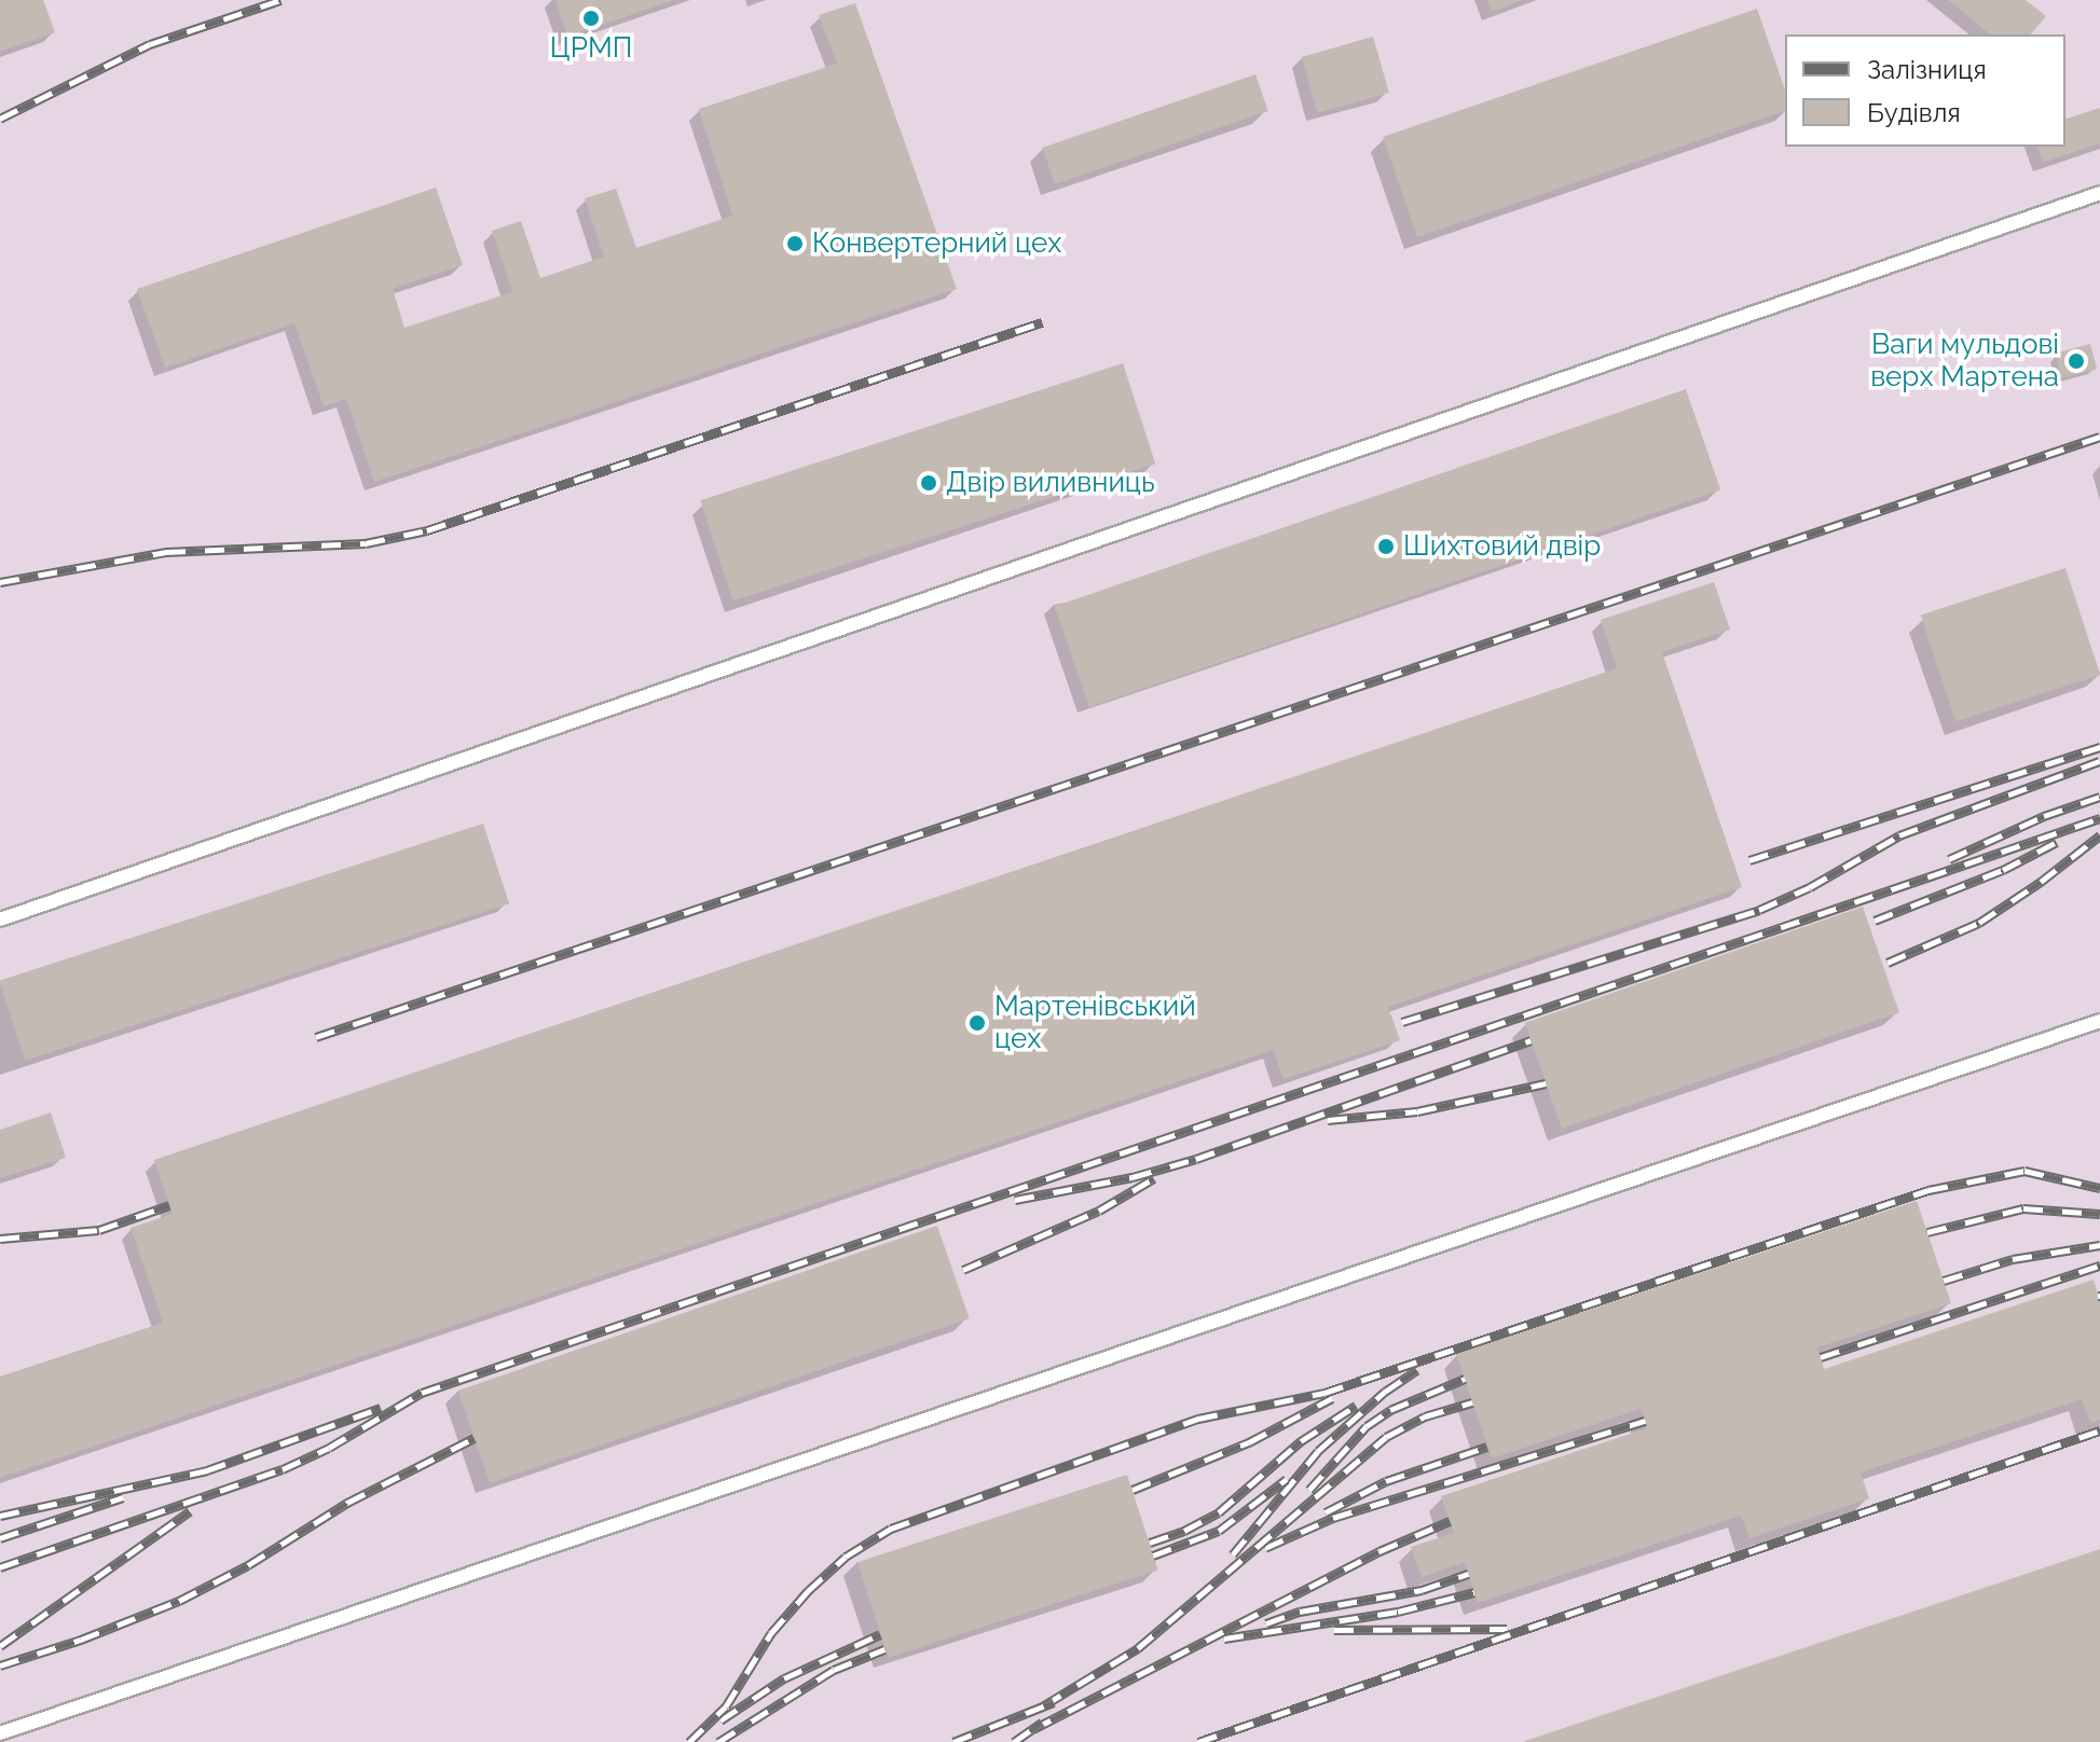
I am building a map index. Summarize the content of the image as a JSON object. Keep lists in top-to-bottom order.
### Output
{
  "places": [
    "ЦРМП",
    "Конвертерний цех",
    "Ваги мульдові верх Мартена",
    "Двір виливниць",
    "Шихтовий двір",
    "Мартенівський цех"
  ],
  "legend": ["Залізниця", "Будівля"]
}
